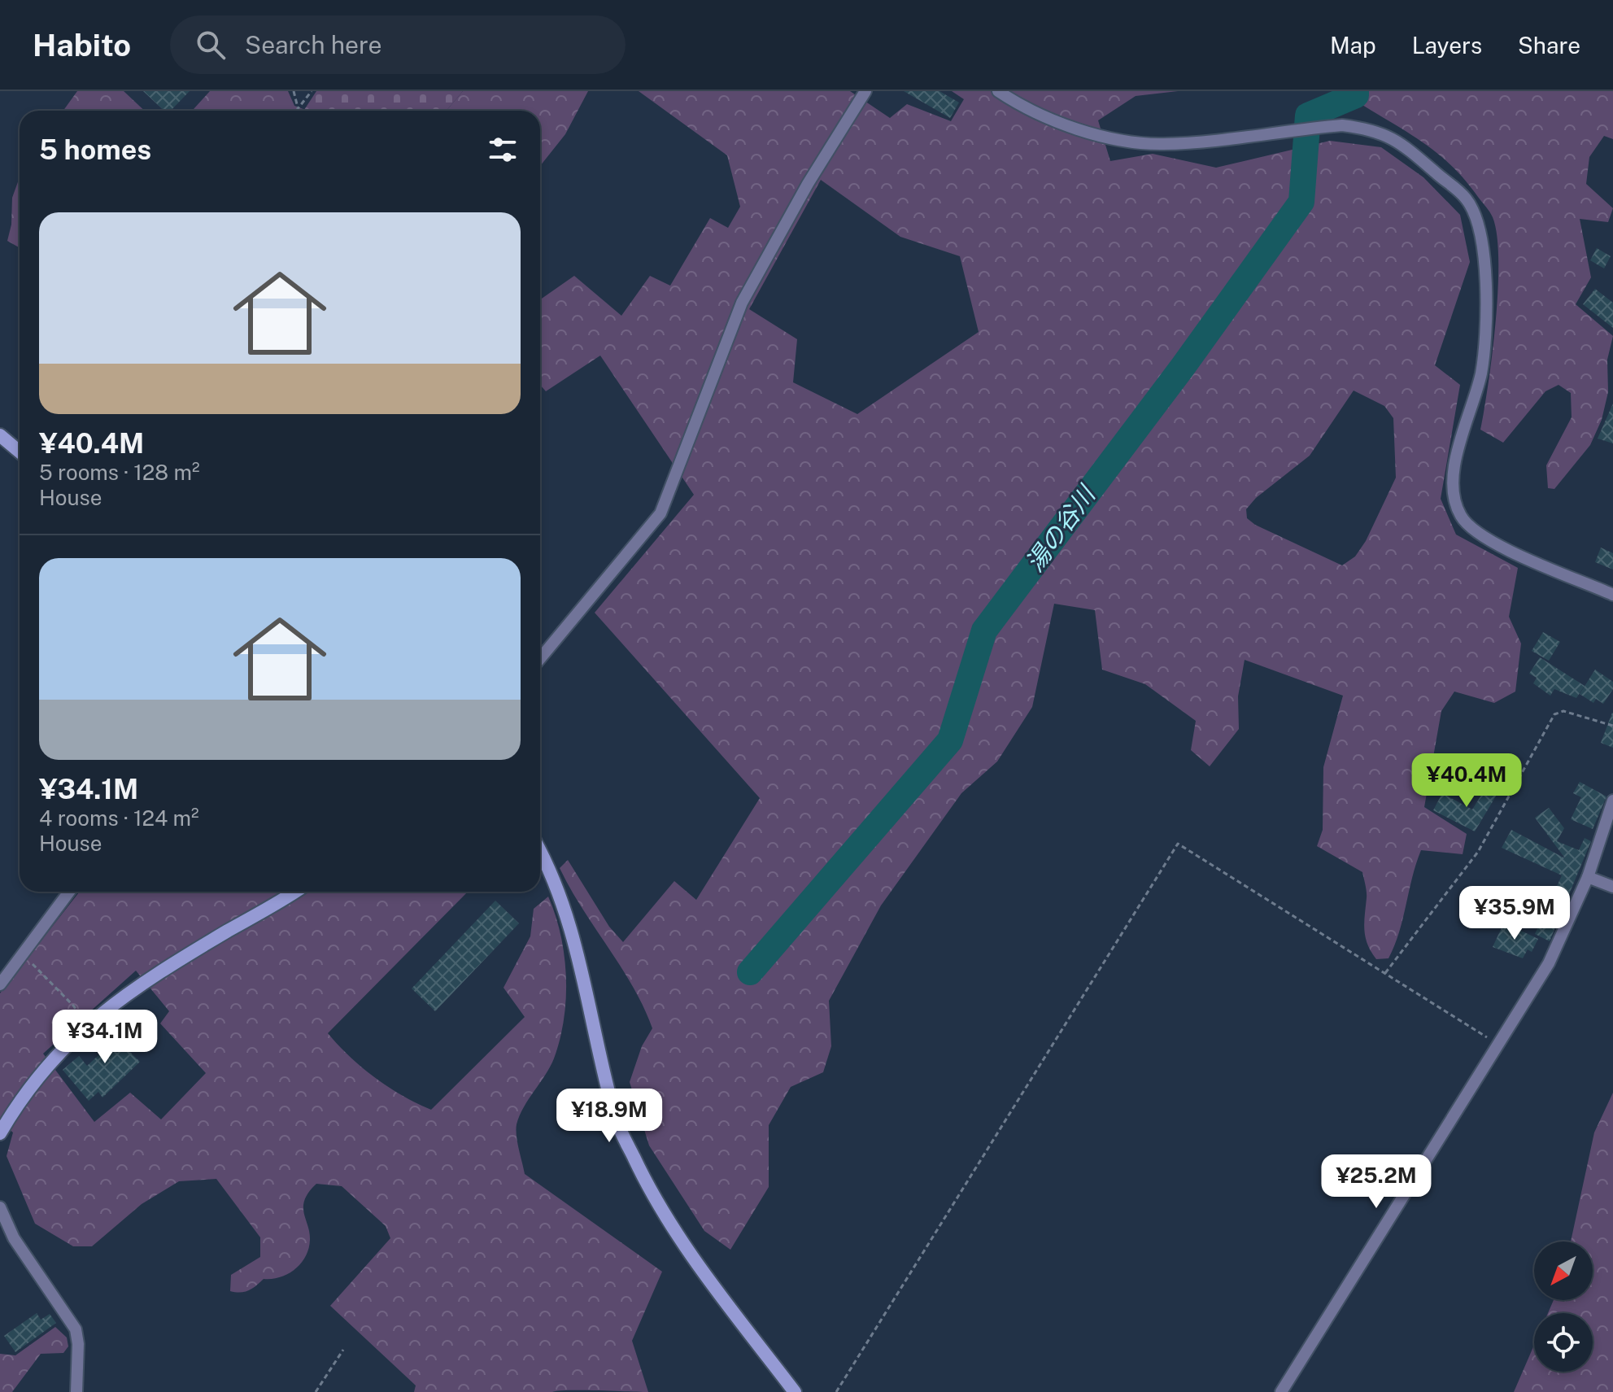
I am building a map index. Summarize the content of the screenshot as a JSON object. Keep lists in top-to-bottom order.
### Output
{
  "water": ["湯の谷川"],
  "north": "bottom left",
  "page": {
    "header": "Habito",
    "search": "Search here",
    "nav": ["Map", "Layers", "Share"],
    "heading": "5 homes",
    "list": [
      {
        "name": "¥40.4M",
        "note": "5 rooms · 128 m² · House"
      },
      {
        "name": "¥34.1M",
        "note": "4 rooms · 124 m² · House"
      }
    ],
    "price": [
      "¥40.4M",
      "¥35.9M",
      "¥34.1M",
      "¥18.9M",
      "¥25.2M"
    ]
  }
}
